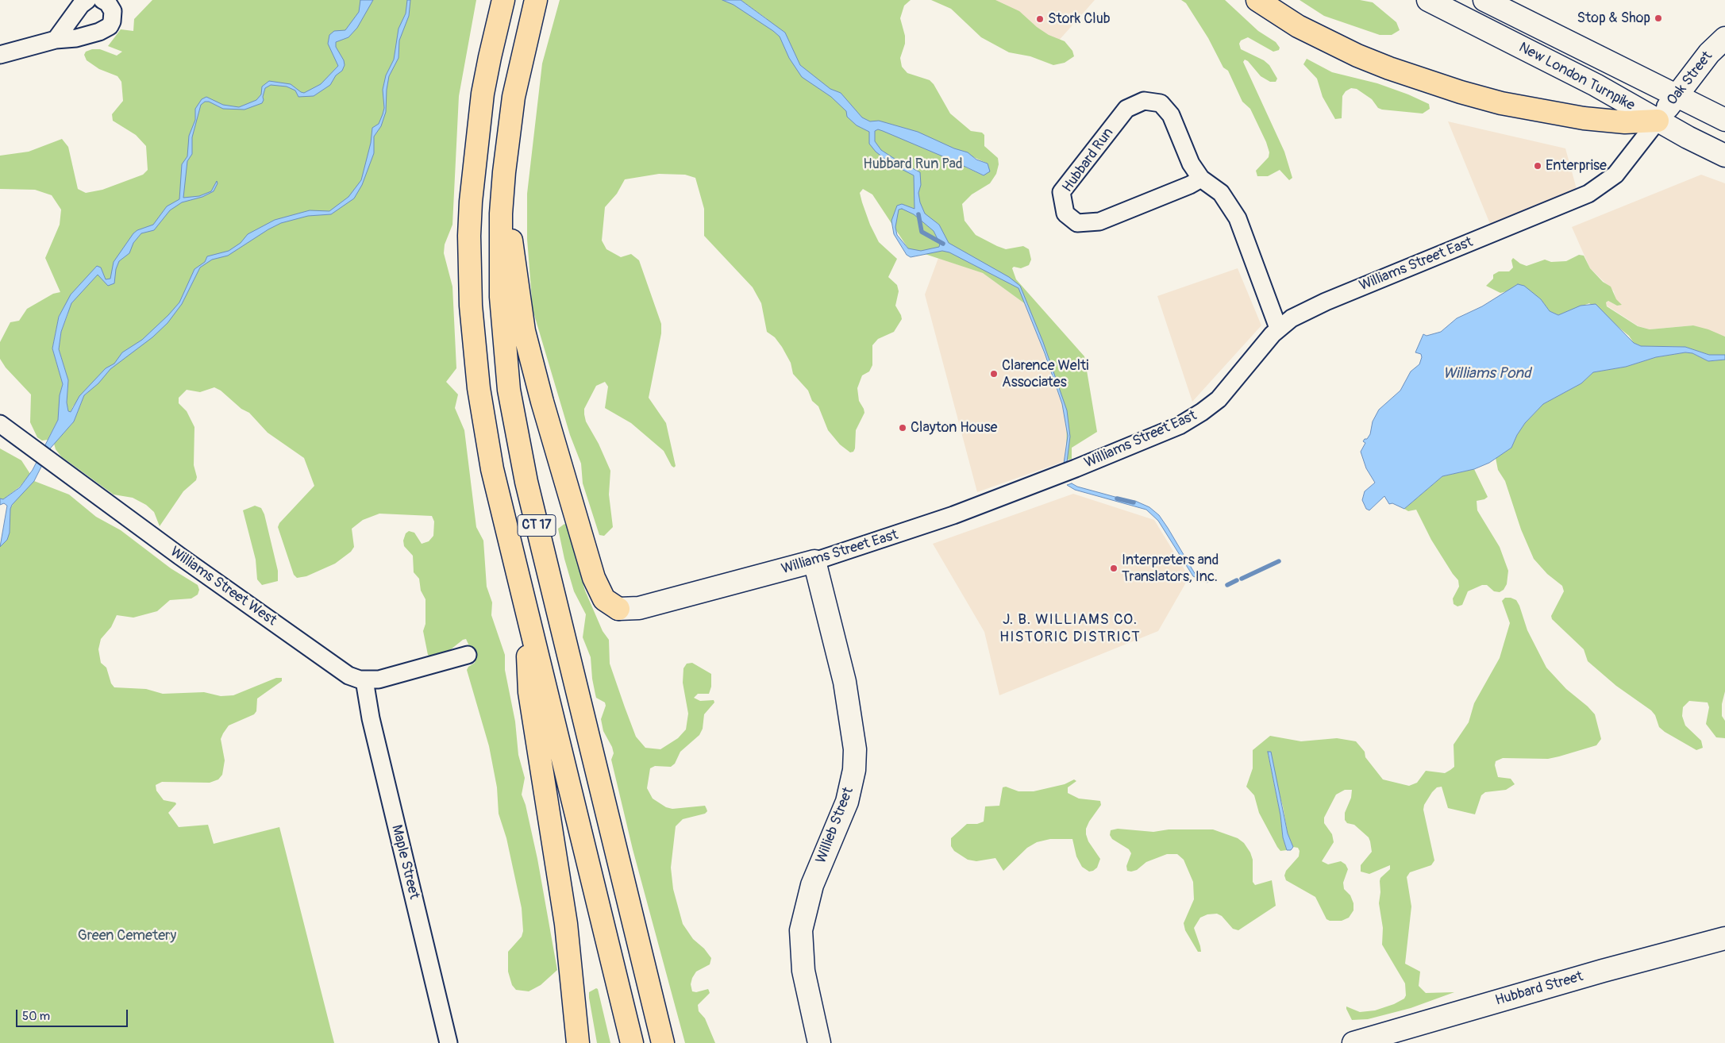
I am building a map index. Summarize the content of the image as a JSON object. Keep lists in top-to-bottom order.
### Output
{
  "streets": {
    "highway": ["CT 17"],
    "street": [
      "New London Turnpike",
      "Oak Street",
      "Hubbard Run",
      "Williams Street East",
      "Williams Street West",
      "Willieb Street",
      "Maple Street",
      "Hubbard Street"
    ]
  },
  "crossings": [
    ["New London Turnpike", "Oak Street"],
    ["New London Turnpike", "Williams Street East"],
    ["Oak Street", "Williams Street East"],
    ["Hubbard Run", "Williams Street East"],
    ["Williams Street East", "Willieb Street"],
    ["Williams Street West", "Maple Street"]
  ],
  "districts": ["J. B. WILLIAMS CO. HISTORIC DISTRICT"],
  "water": ["Williams Pond"],
  "parks": ["Hubbard Run Pad", "Green Cemetery"],
  "places": [
    "Stop & Shop",
    "Stork Club",
    "Enterprise",
    "Clarence Welti Associates",
    "Clayton House",
    "Interpreters and Translators, Inc."
  ],
  "scale_bar": "50 m"
}
